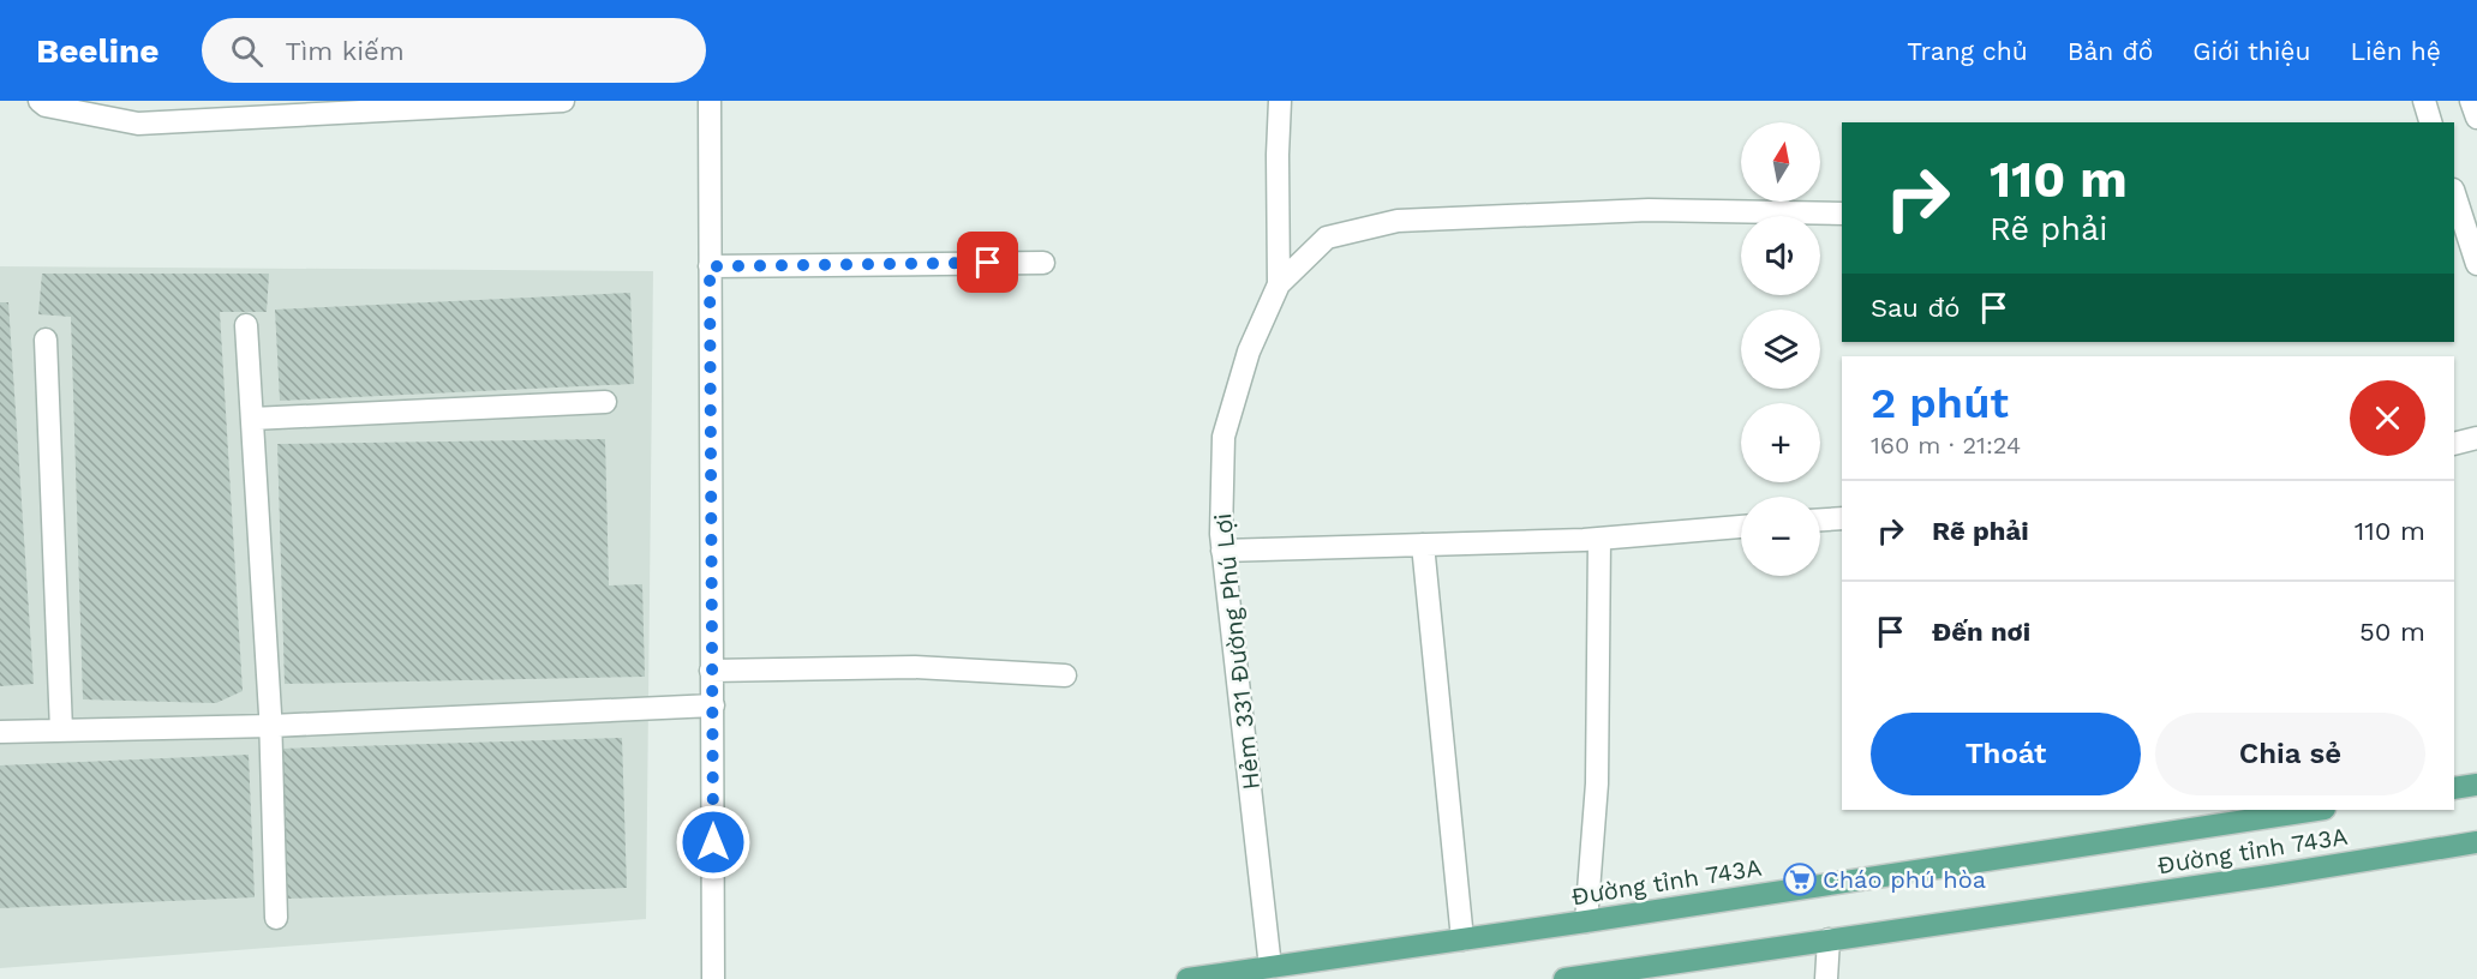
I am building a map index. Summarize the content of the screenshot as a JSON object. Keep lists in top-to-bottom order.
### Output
{
  "streets": {
    "main road": ["Đường tỉnh 743A"],
    "street": ["Hẻm 331 Đường Phú Lợi"]
  },
  "crossings": [
    ["Hẻm 331 Đường Phú Lợi", "Đường tỉnh 743A"]
  ],
  "places": {
    "supermarket": ["Cháo phú hòa"]
  },
  "north": "top",
  "page": {
    "header": "Beeline",
    "search": "Tìm kiếm",
    "nav": [
      "Trang chủ",
      "Bản đồ",
      "Giới thiệu",
      "Liên hệ"
    ],
    "map_buttons": ["+", "−"],
    "turn": ["110 m", "Rẽ phải"],
    "then": "Sau đó",
    "heading": ["2 phút", "160 m · 21:24"],
    "list": [
      {
        "name": "Rẽ phải",
        "value": "110 m"
      },
      {
        "name": "Đến nơi",
        "value": "50 m"
      }
    ],
    "buttons": ["Thoát", "Chia sẻ"]
  }
}
